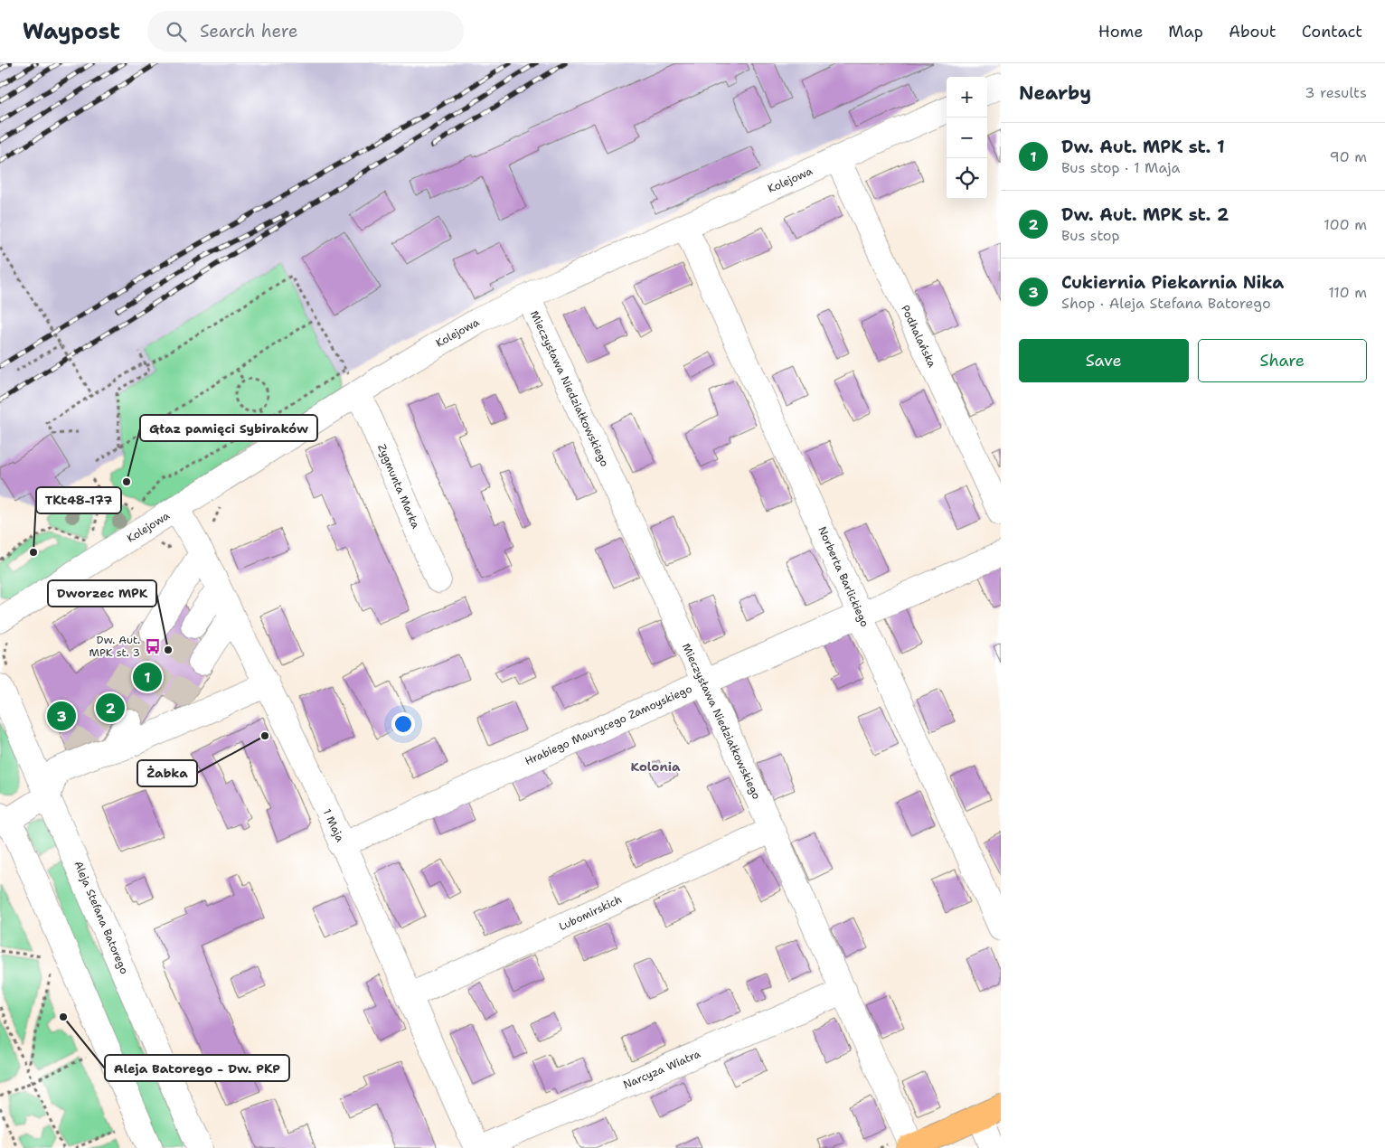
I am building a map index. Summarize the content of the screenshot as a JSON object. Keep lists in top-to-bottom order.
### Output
{
  "streets": {
    "street": [
      "Kolejowa",
      "Podhalańska",
      "Mieczysława Niedziałkowskiego",
      "Zygmunta Marka",
      "Norberta Barlickiego",
      "Hrabiego Maurycego Zamoyskiego",
      "1 Maja",
      "Lubomirskich",
      "Aleja Stefana Batorego",
      "Narcyza Wiatra"
    ]
  },
  "crossings": [
    ["Kolejowa", "Podhalańska"],
    ["Kolejowa", "Mieczysława Niedziałkowskiego"],
    ["Kolejowa", "Zygmunta Marka"],
    ["Kolejowa", "Norberta Barlickiego"],
    ["Kolejowa", "1 Maja"],
    ["Mieczysława Niedziałkowskiego", "Hrabiego Maurycego Zamoyskiego"],
    ["Mieczysława Niedziałkowskiego", "Lubomirskich"],
    ["Mieczysława Niedziałkowskiego", "Narcyza Wiatra"],
    ["Norberta Barlickiego", "Hrabiego Maurycego Zamoyskiego"],
    ["Hrabiego Maurycego Zamoyskiego", "1 Maja"],
    ["1 Maja", "Lubomirskich"],
    ["1 Maja", "Narcyza Wiatra"]
  ],
  "districts": ["Kolonia"],
  "places": {
    "other": [
      "Głaz pamięci Sybiraków",
      "TKt48-177",
      "Dworzec MPK",
      "Żabka",
      "Aleja Batorego - Dw. PKP"
    ],
    "bus stop": ["Dw. Aut. MPK st. 3"]
  },
  "page": {
    "header": "Waypost",
    "search": "Search here",
    "nav": [
      "Home",
      "Map",
      "About",
      "Contact"
    ],
    "heading": ["Nearby", "3 results"],
    "map_buttons": ["+", "−"],
    "list": [
      {
        "mark": "1",
        "name": "Dw. Aut. MPK st. 1",
        "note": "Bus stop · 1 Maja",
        "value": "90 m"
      },
      {
        "mark": "2",
        "name": "Dw. Aut. MPK st. 2",
        "note": "Bus stop",
        "value": "100 m"
      },
      {
        "mark": "3",
        "name": "Cukiernia Piekarnia Nika",
        "note": "Shop · Aleja Stefana Batorego",
        "value": "110 m"
      }
    ],
    "buttons": ["Save", "Share"],
    "pins": ["1", "2", "3"]
  }
}
